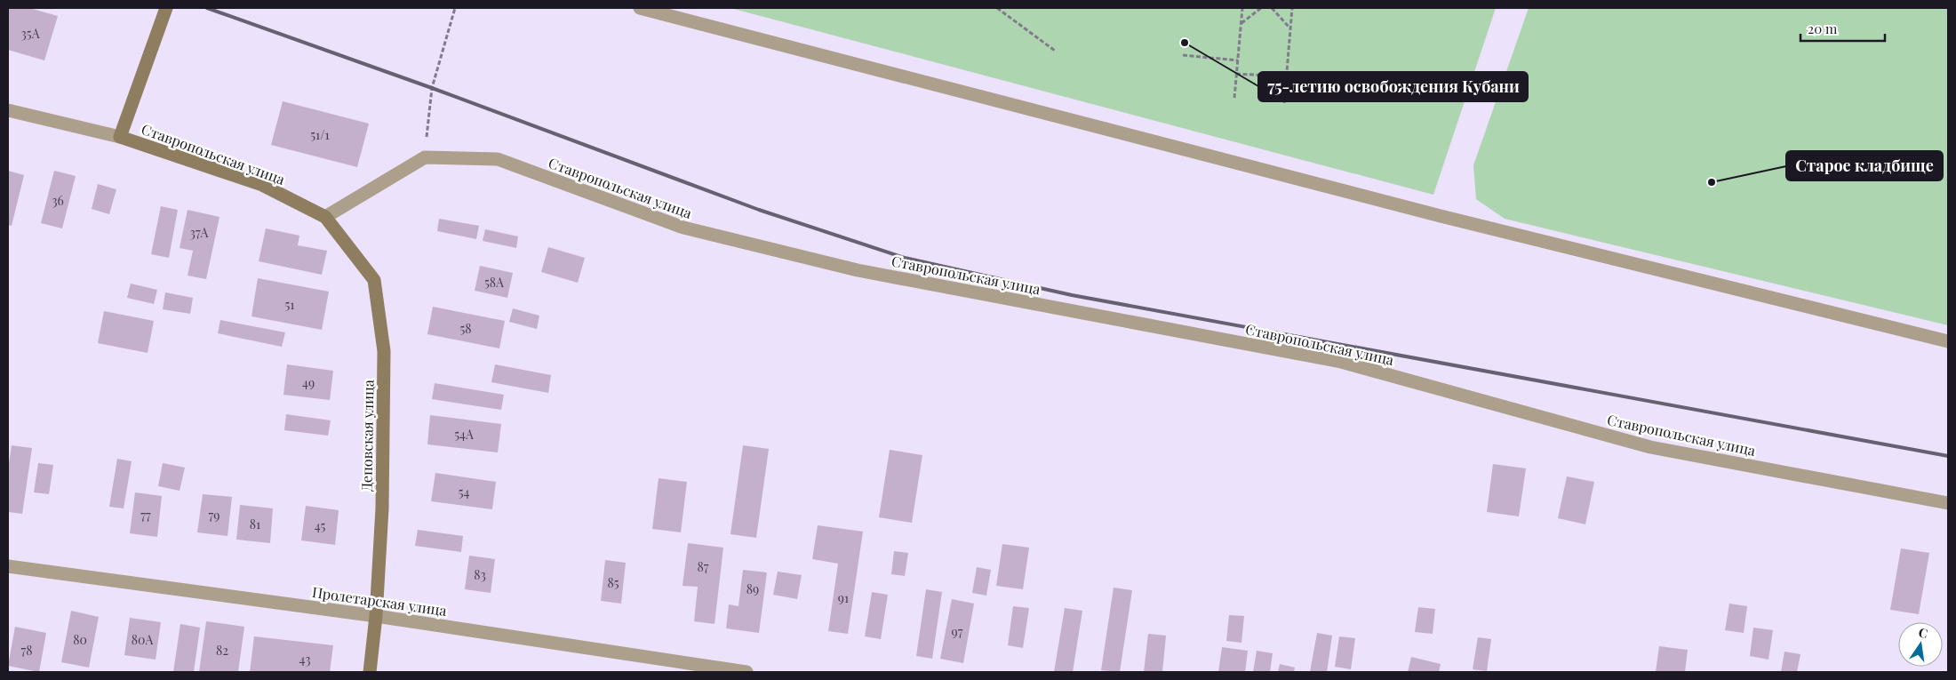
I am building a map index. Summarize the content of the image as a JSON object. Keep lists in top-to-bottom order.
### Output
{
  "streets": {
    "main road": ["Ставропольская улица", "Деповская улица"],
    "street": ["Пролетарская улица"]
  },
  "crossings": [
    ["Ставропольская улица", "Деповская улица"],
    ["Деповская улица", "Пролетарская улица"]
  ],
  "places": ["75-летию освобождения Кубани", "Старое кладбище"],
  "house_numbers": [
    "35А",
    "51/1",
    "36",
    "37А",
    "58А",
    "51",
    "58",
    "49",
    "54А",
    "54",
    "77",
    "79",
    "81",
    "45",
    "87",
    "83",
    "85",
    "89",
    "91",
    "97",
    "80",
    "80А",
    "78",
    "82",
    "43"
  ],
  "scale_bar": "20 m",
  "north": "top"
}
